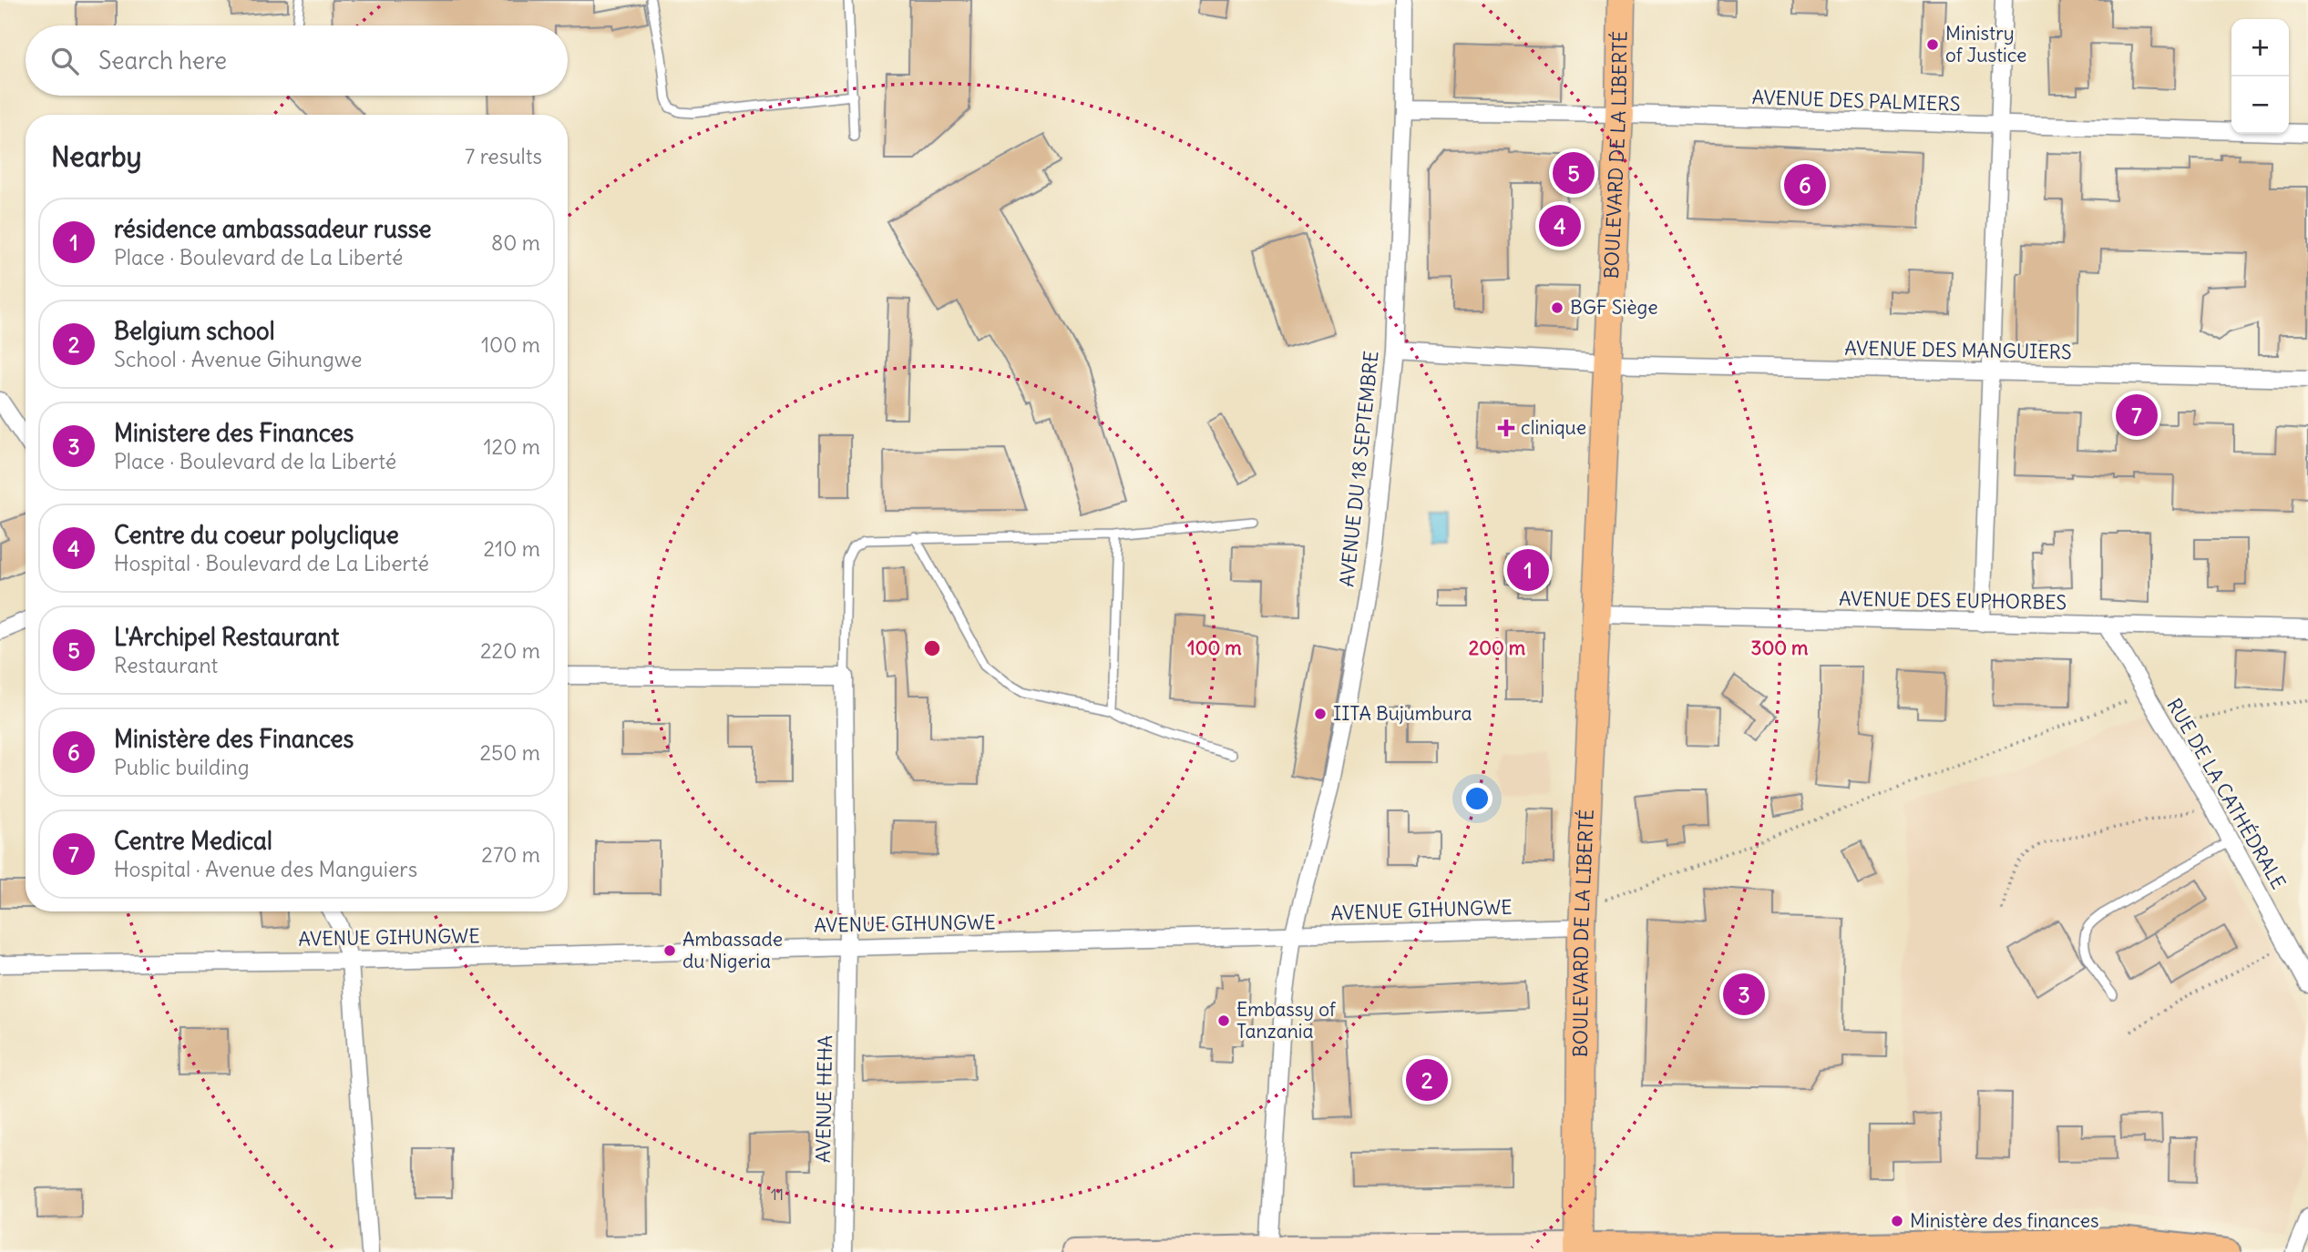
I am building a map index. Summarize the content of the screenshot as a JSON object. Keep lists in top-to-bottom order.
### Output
{
  "streets": {
    "highway": ["BOULEVARD DE LA LIBERTÉ"],
    "street": [
      "AVENUE DES PALMIERS",
      "AVENUE DES MANGUIERS",
      "AVENUE DU 18 SEPTEMBRE",
      "AVENUE DES EUPHORBES",
      "RUE DE LA CATHÉDRALE",
      "AVENUE GIHUNGWE",
      "AVENUE HEHA"
    ]
  },
  "crossings": [
    ["AVENUE DES PALMIERS", "BOULEVARD DE LA LIBERTÉ"],
    ["AVENUE DES PALMIERS", "AVENUE DU 18 SEPTEMBRE"],
    ["BOULEVARD DE LA LIBERTÉ", "AVENUE DES MANGUIERS"],
    ["BOULEVARD DE LA LIBERTÉ", "AVENUE DES EUPHORBES"],
    ["BOULEVARD DE LA LIBERTÉ", "AVENUE GIHUNGWE"],
    ["AVENUE DES MANGUIERS", "AVENUE DU 18 SEPTEMBRE"],
    ["AVENUE DU 18 SEPTEMBRE", "AVENUE GIHUNGWE"],
    ["AVENUE DES EUPHORBES", "RUE DE LA CATHÉDRALE"],
    ["AVENUE GIHUNGWE", "AVENUE HEHA"]
  ],
  "places": {
    "other": [
      "Ministry of Justice",
      "BGF Siège",
      "IITA Bujumbura",
      "Ambassade du Nigeria",
      "Embassy of Tanzania",
      "Ministère des finances"
    ],
    "health": ["clinique"]
  },
  "house_numbers": ["11"],
  "page": {
    "map_buttons": ["+", "−"],
    "search": "Search here",
    "heading": ["Nearby", "7 results"],
    "pins": [
      "5",
      "6",
      "4",
      "7",
      "1",
      "3",
      "2"
    ],
    "list": [
      {
        "mark": "1",
        "name": "résidence ambassadeur russe",
        "note": "Place · Boulevard de La Liberté",
        "value": "80 m"
      },
      {
        "mark": "2",
        "name": "Belgium school",
        "note": "School · Avenue Gihungwe",
        "value": "100 m"
      },
      {
        "mark": "3",
        "name": "Ministere des Finances",
        "note": "Place · Boulevard de la Liberté",
        "value": "120 m"
      },
      {
        "mark": "4",
        "name": "Centre du coeur polyclique",
        "note": "Hospital · Boulevard de La Liberté",
        "value": "210 m"
      },
      {
        "mark": "5",
        "name": "L'Archipel Restaurant",
        "note": "Restaurant",
        "value": "220 m"
      },
      {
        "mark": "6",
        "name": "Ministère des Finances",
        "note": "Public building",
        "value": "250 m"
      },
      {
        "mark": "7",
        "name": "Centre Medical",
        "note": "Hospital · Avenue des Manguiers",
        "value": "270 m"
      }
    ]
  },
  "rings": ["100 m", "200 m", "300 m"]
}
